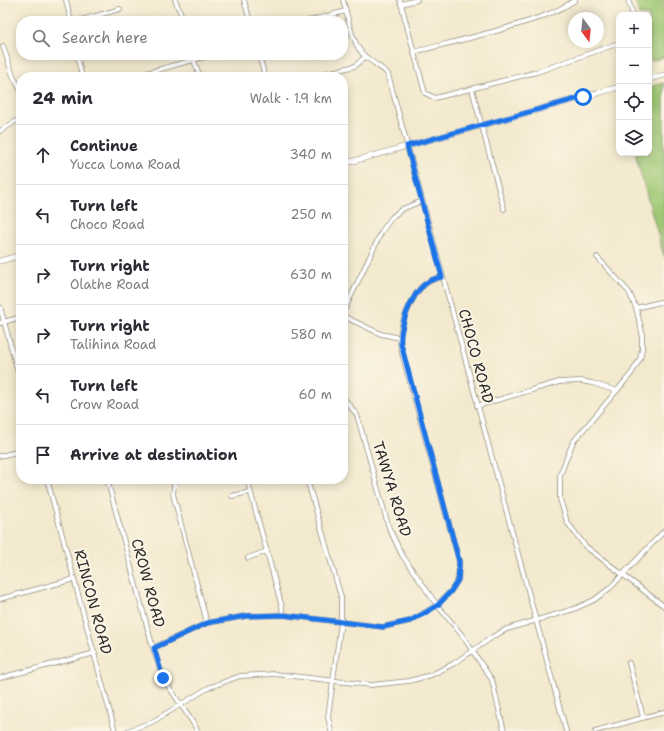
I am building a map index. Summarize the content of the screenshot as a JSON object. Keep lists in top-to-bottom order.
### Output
{
  "streets": {
    "street": [
      "CHOCO ROAD",
      "TAWYA ROAD",
      "CROW ROAD",
      "RINCON ROAD"
    ]
  },
  "north": "bottom",
  "page": {
    "map_buttons": ["+", "−"],
    "search": "Search here",
    "heading": ["24 min", "Walk · 1.9 km"],
    "list": [
      ["Continue", "Yucca Loma Road", "340 m"],
      ["Turn left", "Choco Road", "250 m"],
      ["Turn right", "Olathe Road", "630 m"],
      ["Turn right", "Talihina Road", "580 m"],
      ["Turn left", "Crow Road", "60 m"],
      "Arrive at destination"
    ]
  }
}
